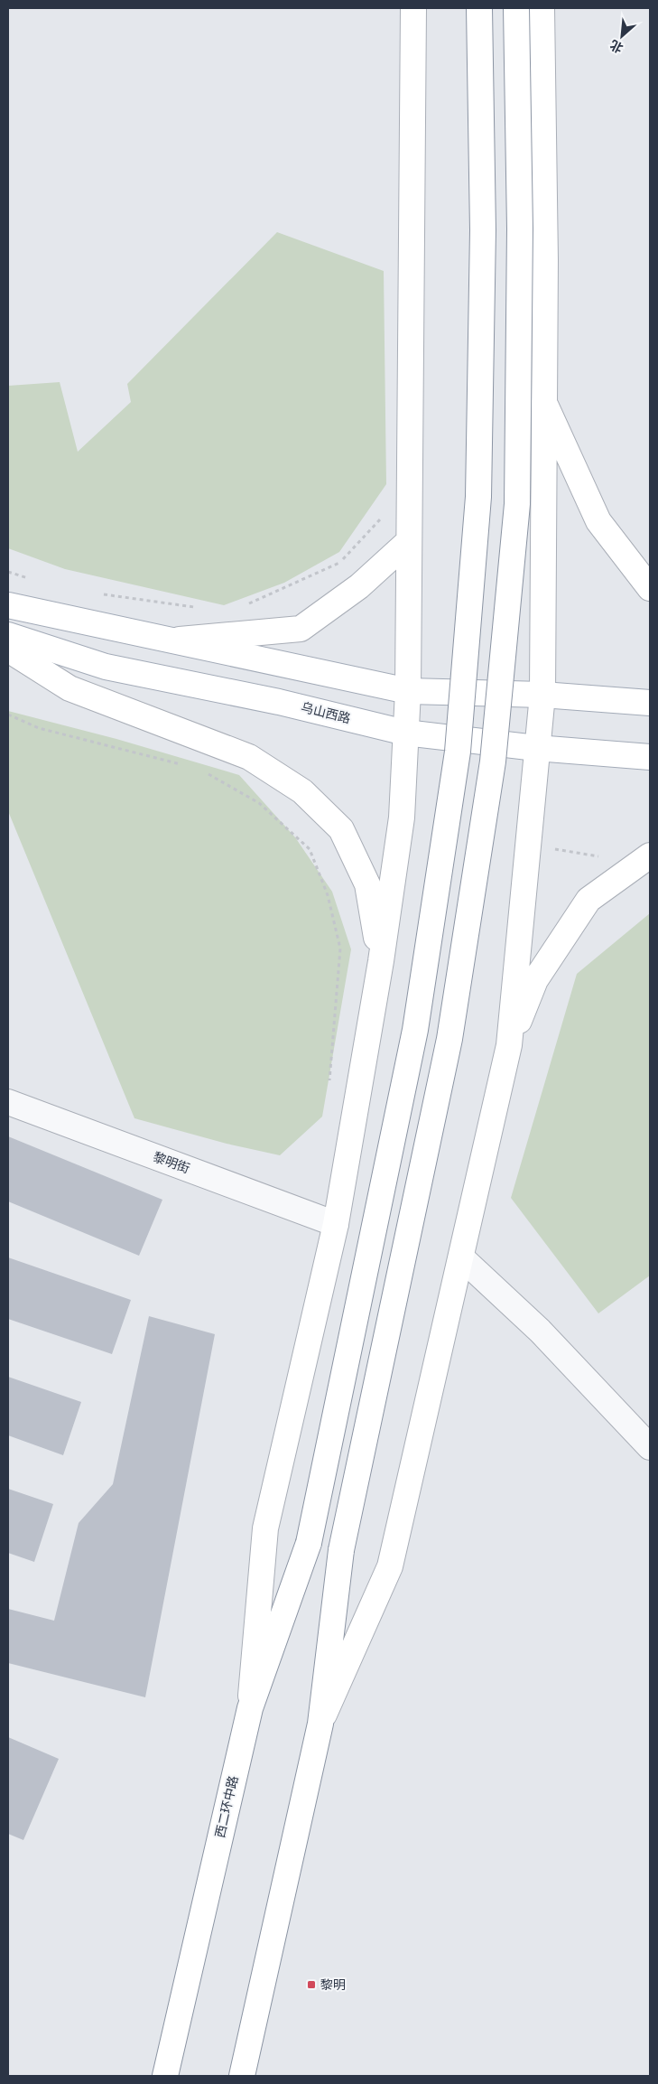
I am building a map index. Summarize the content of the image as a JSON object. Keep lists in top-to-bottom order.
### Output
{
  "streets": {
    "main road": ["乌山西路", "西二环中路"],
    "street": ["黎明街"]
  },
  "places": {
    "transit": ["黎明"]
  },
  "north": "bottom left"
}
